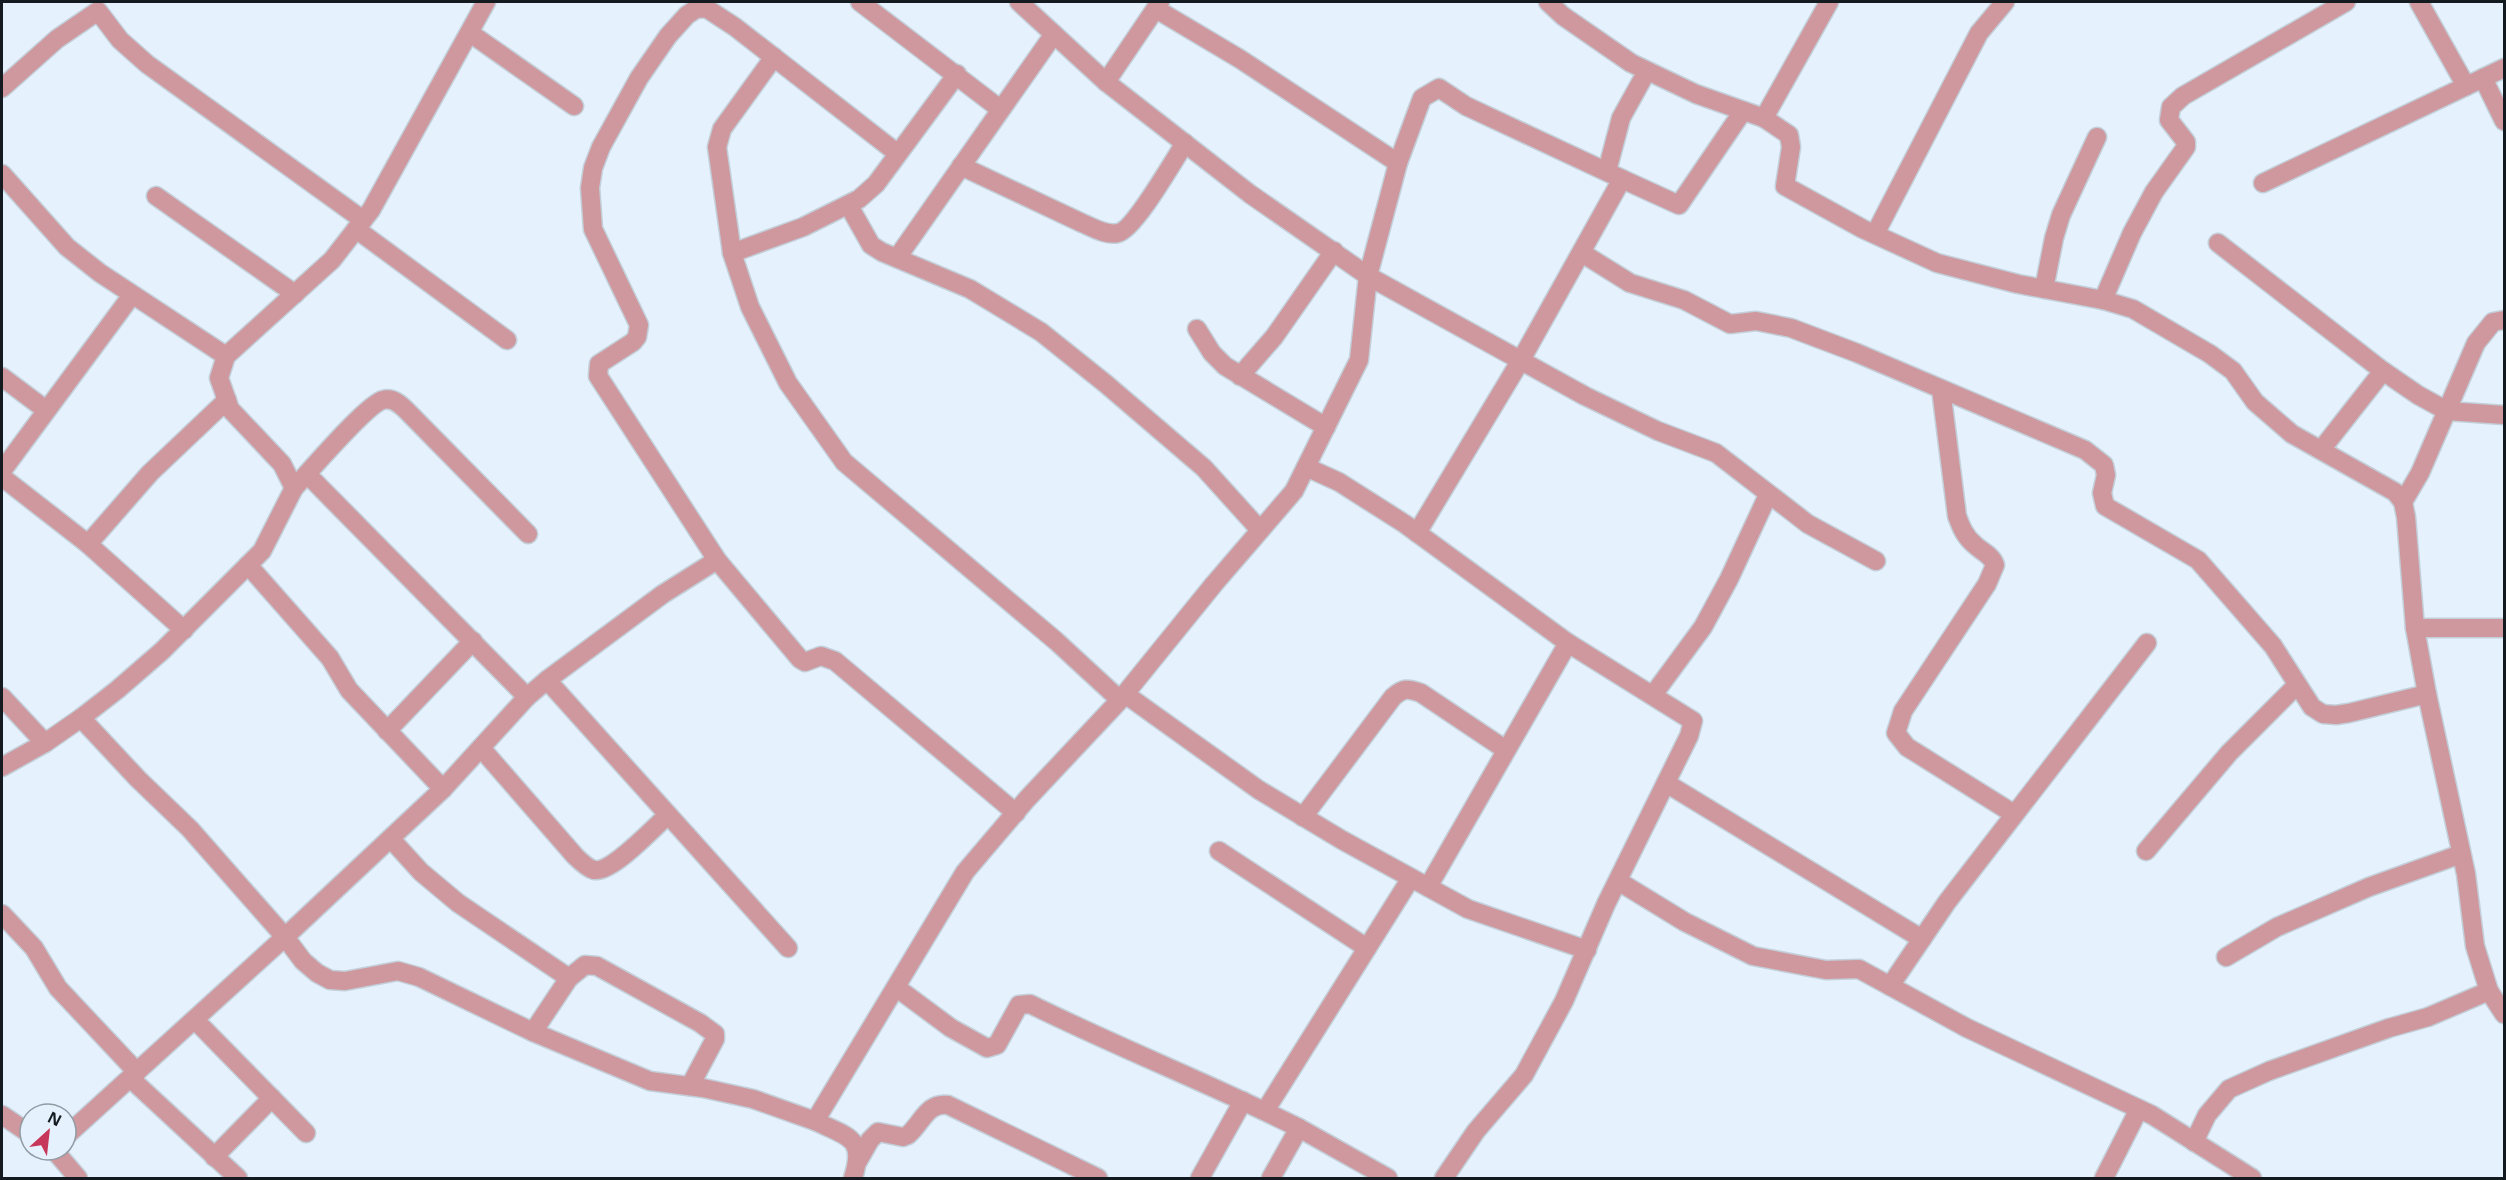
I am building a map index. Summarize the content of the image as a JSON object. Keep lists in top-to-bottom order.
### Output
{
  "north": "top right"
}
